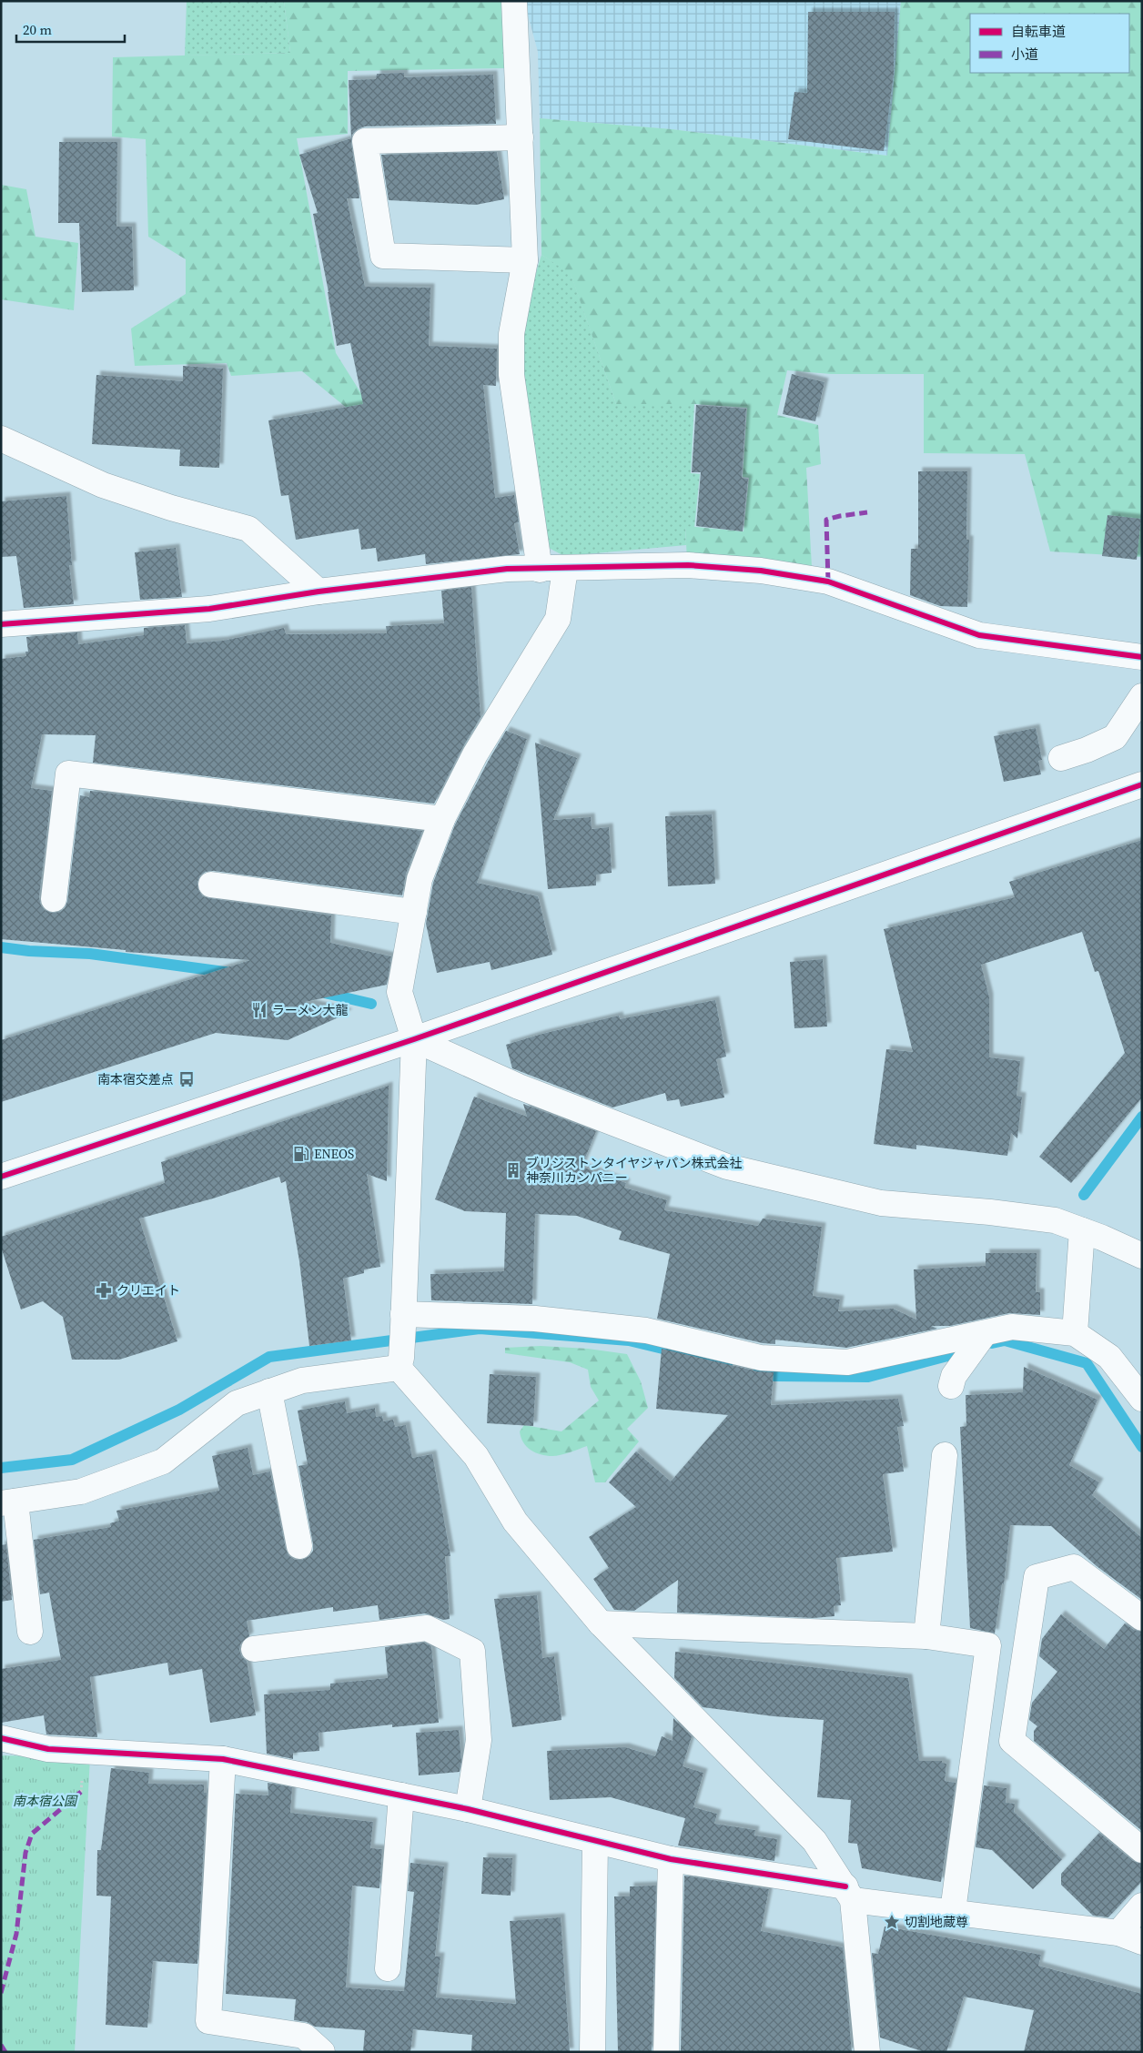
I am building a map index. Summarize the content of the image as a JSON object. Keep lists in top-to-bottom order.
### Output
{
  "parks": ["南本宿公園"],
  "places": {
    "restaurant": ["ラーメン大龍"],
    "bus stop": ["南本宿交差点"],
    "fuel station": ["ENEOS"],
    "building": ["ブリジストンタイヤジャパン株式会社 神奈川カンパニー"],
    "pharmacy": ["クリエイト"],
    "place": ["切割地蔵尊"]
  },
  "legend": ["自転車道", "小道"],
  "scale_bar": "20 m"
}
